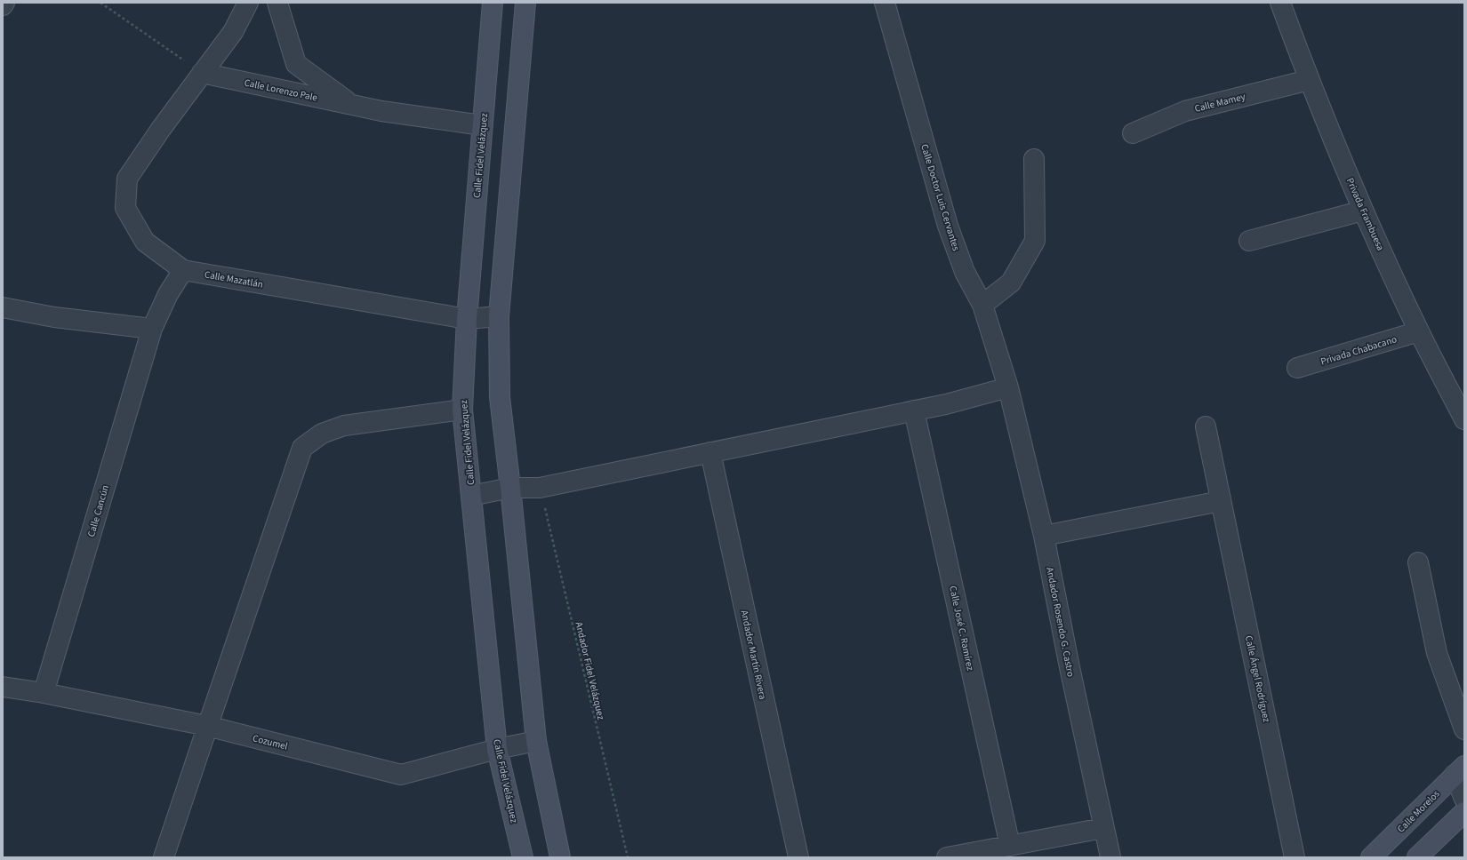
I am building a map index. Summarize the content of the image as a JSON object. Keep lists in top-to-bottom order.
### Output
{
  "streets": {
    "street": [
      "Calle Lorenzo Pale",
      "Calle Mamey",
      "Calle Fidel Velázquez",
      "Calle Doctor Luis Cervantes",
      "Privada Frambuesa",
      "Calle Mazatlán",
      "Privada Chabacano",
      "Calle Cancún",
      "Andador Rosendo G. Castro",
      "Calle José C. Ramírez",
      "Andador Martín Rivera",
      "Calle Ángel Rodríguez",
      "Cozumel",
      "Calle Morelos"
    ],
    "path": ["Andador Fidel Velázquez"]
  },
  "crossings": [
    ["Calle Lorenzo Pale", "Calle Fidel Velázquez"],
    ["Calle Mamey", "Privada Frambuesa"],
    ["Calle Fidel Velázquez", "Calle Mazatlán"],
    ["Calle Fidel Velázquez", "Cozumel"],
    ["Calle Doctor Luis Cervantes", "Andador Rosendo G. Castro"],
    ["Privada Frambuesa", "Privada Chabacano"],
    ["Calle Cancún", "Cozumel"]
  ]
}
